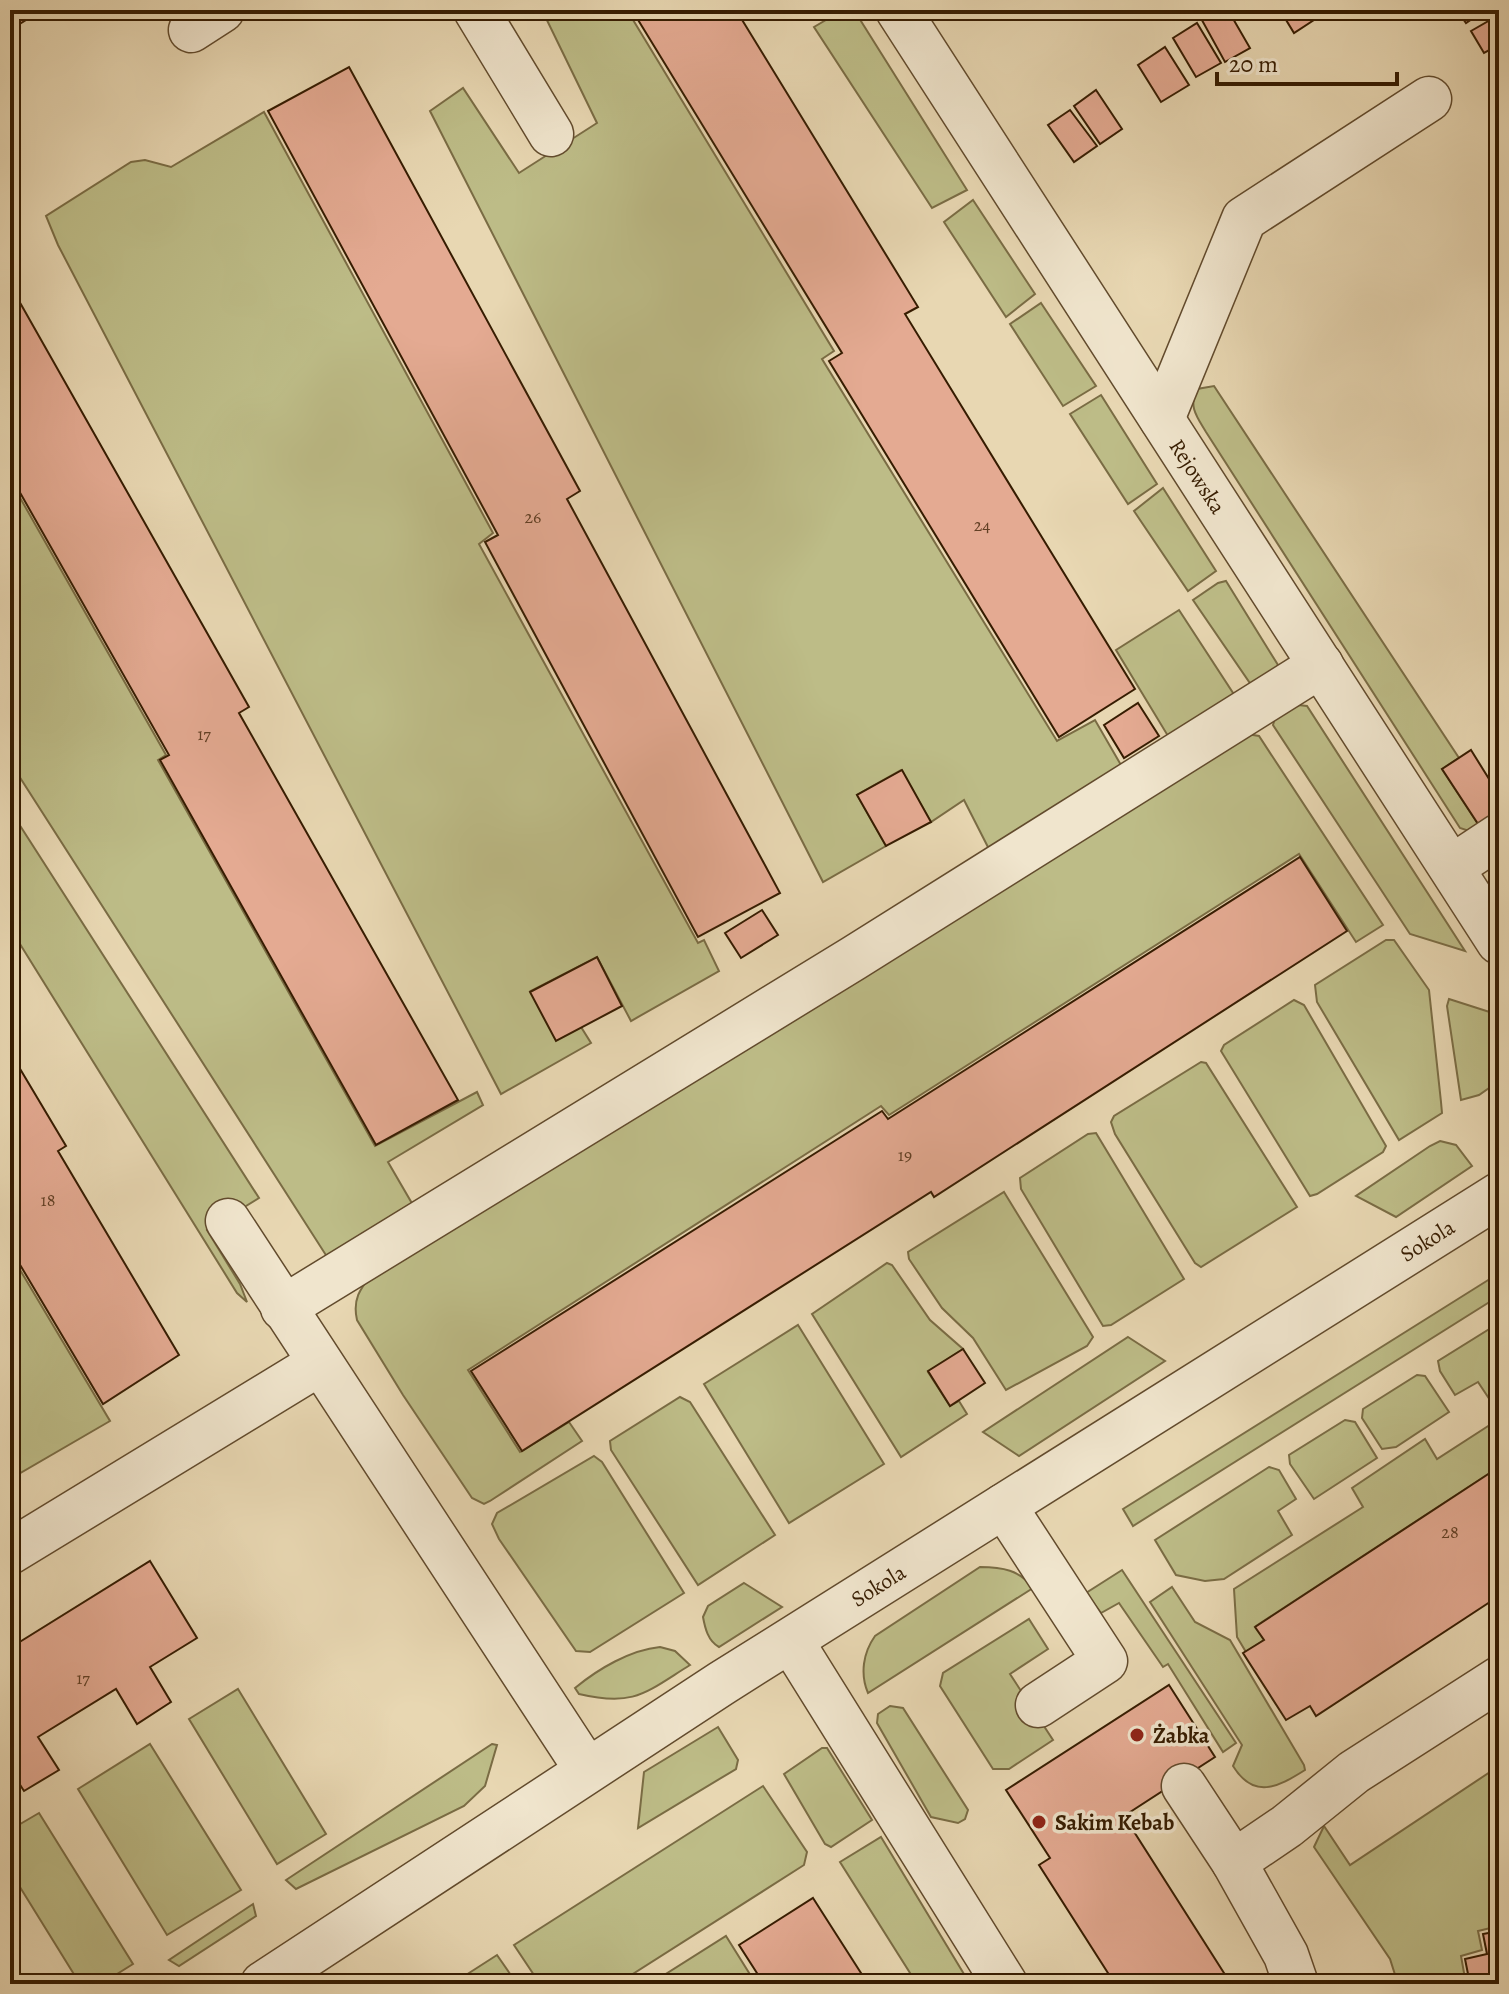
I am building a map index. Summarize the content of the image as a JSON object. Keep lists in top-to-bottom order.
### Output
{
  "streets": {
    "street": ["Rejowska", "Sokola"]
  },
  "places": ["Żabka", "Sakim Kebab"],
  "house_numbers": [
    "26",
    "24",
    "17",
    "19",
    "18",
    "28",
    "17"
  ],
  "scale_bar": "20 m"
}
